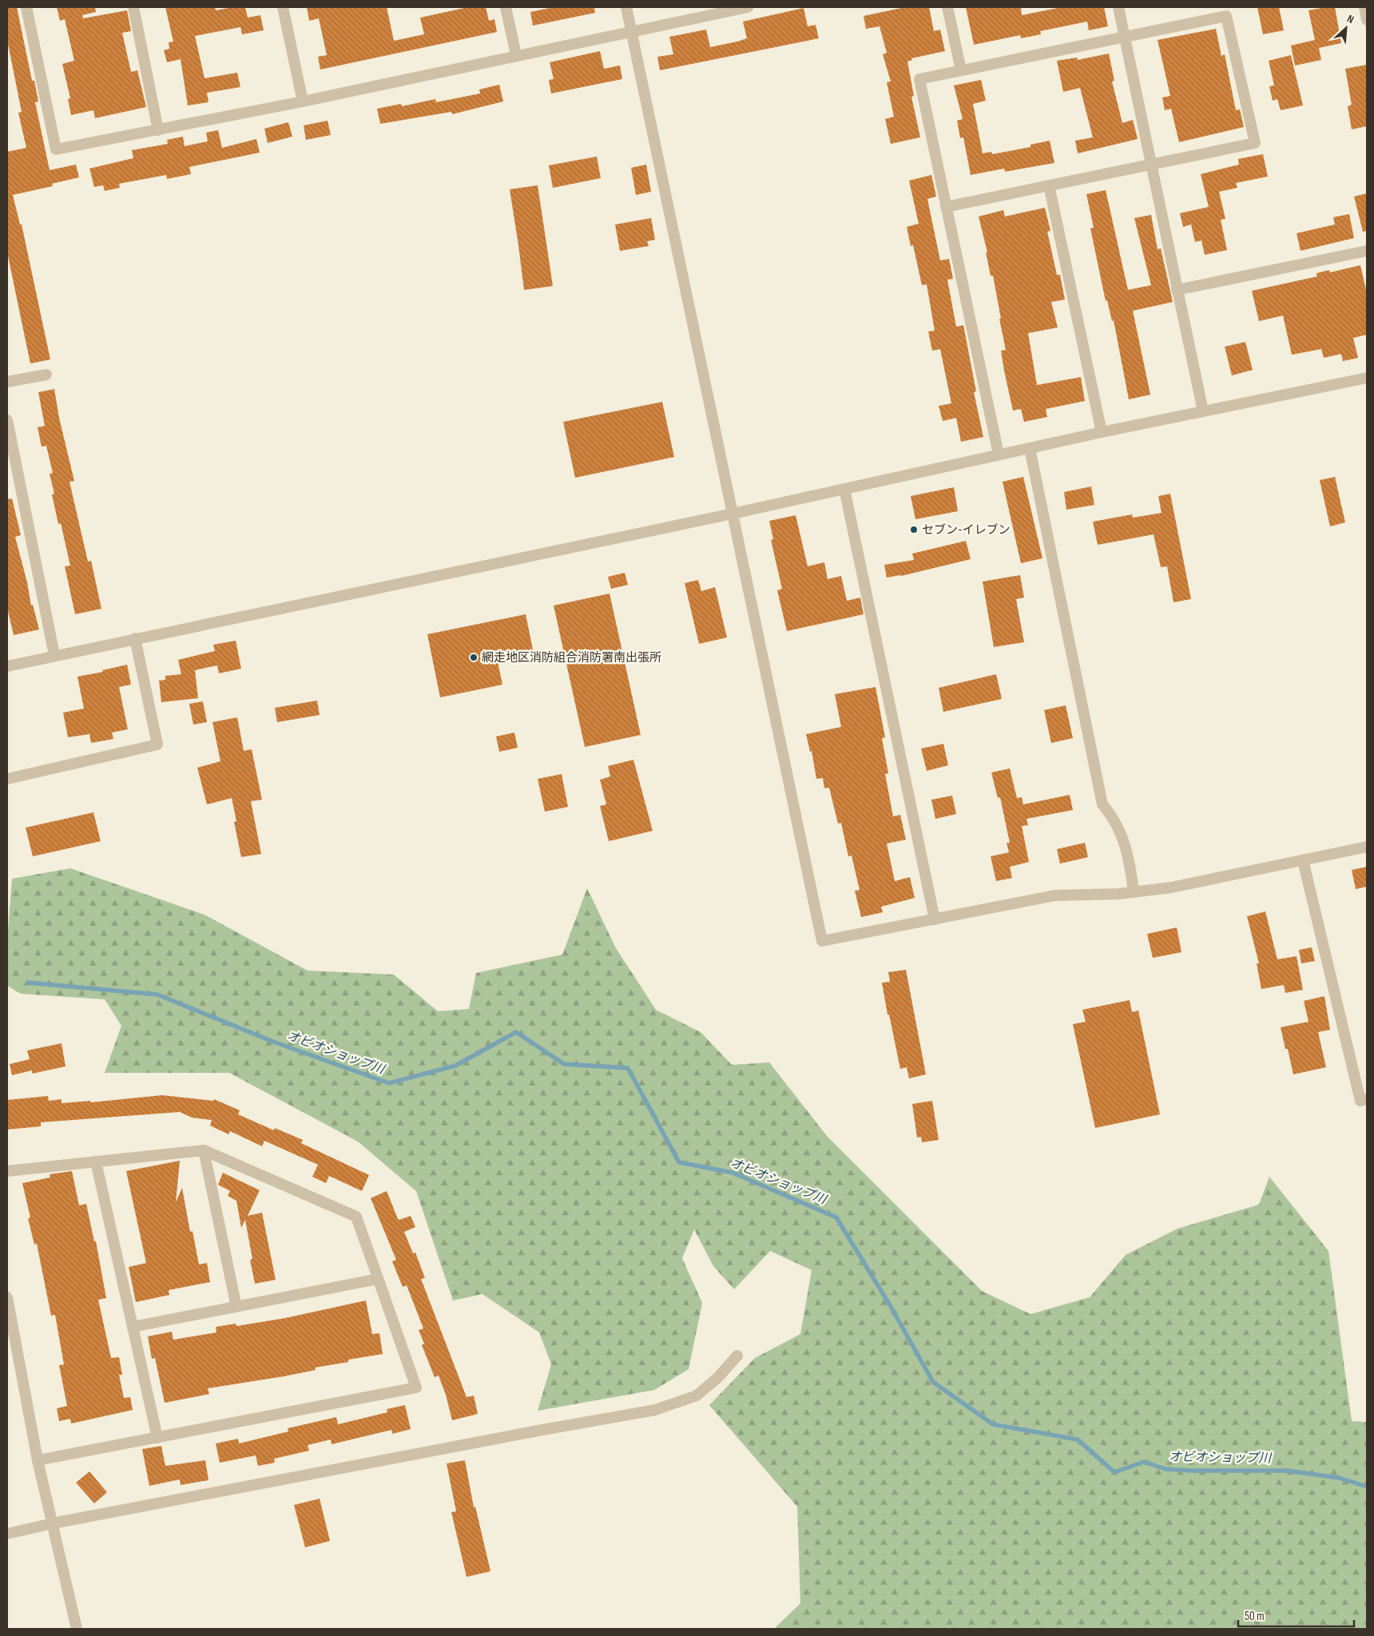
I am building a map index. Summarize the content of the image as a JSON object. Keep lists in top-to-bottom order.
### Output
{
  "water": ["オビオショップ川"],
  "places": ["セブン-イレブン", "網走地区消防組合消防署南出張所"],
  "scale_bar": "50 m",
  "north": "top right"
}
